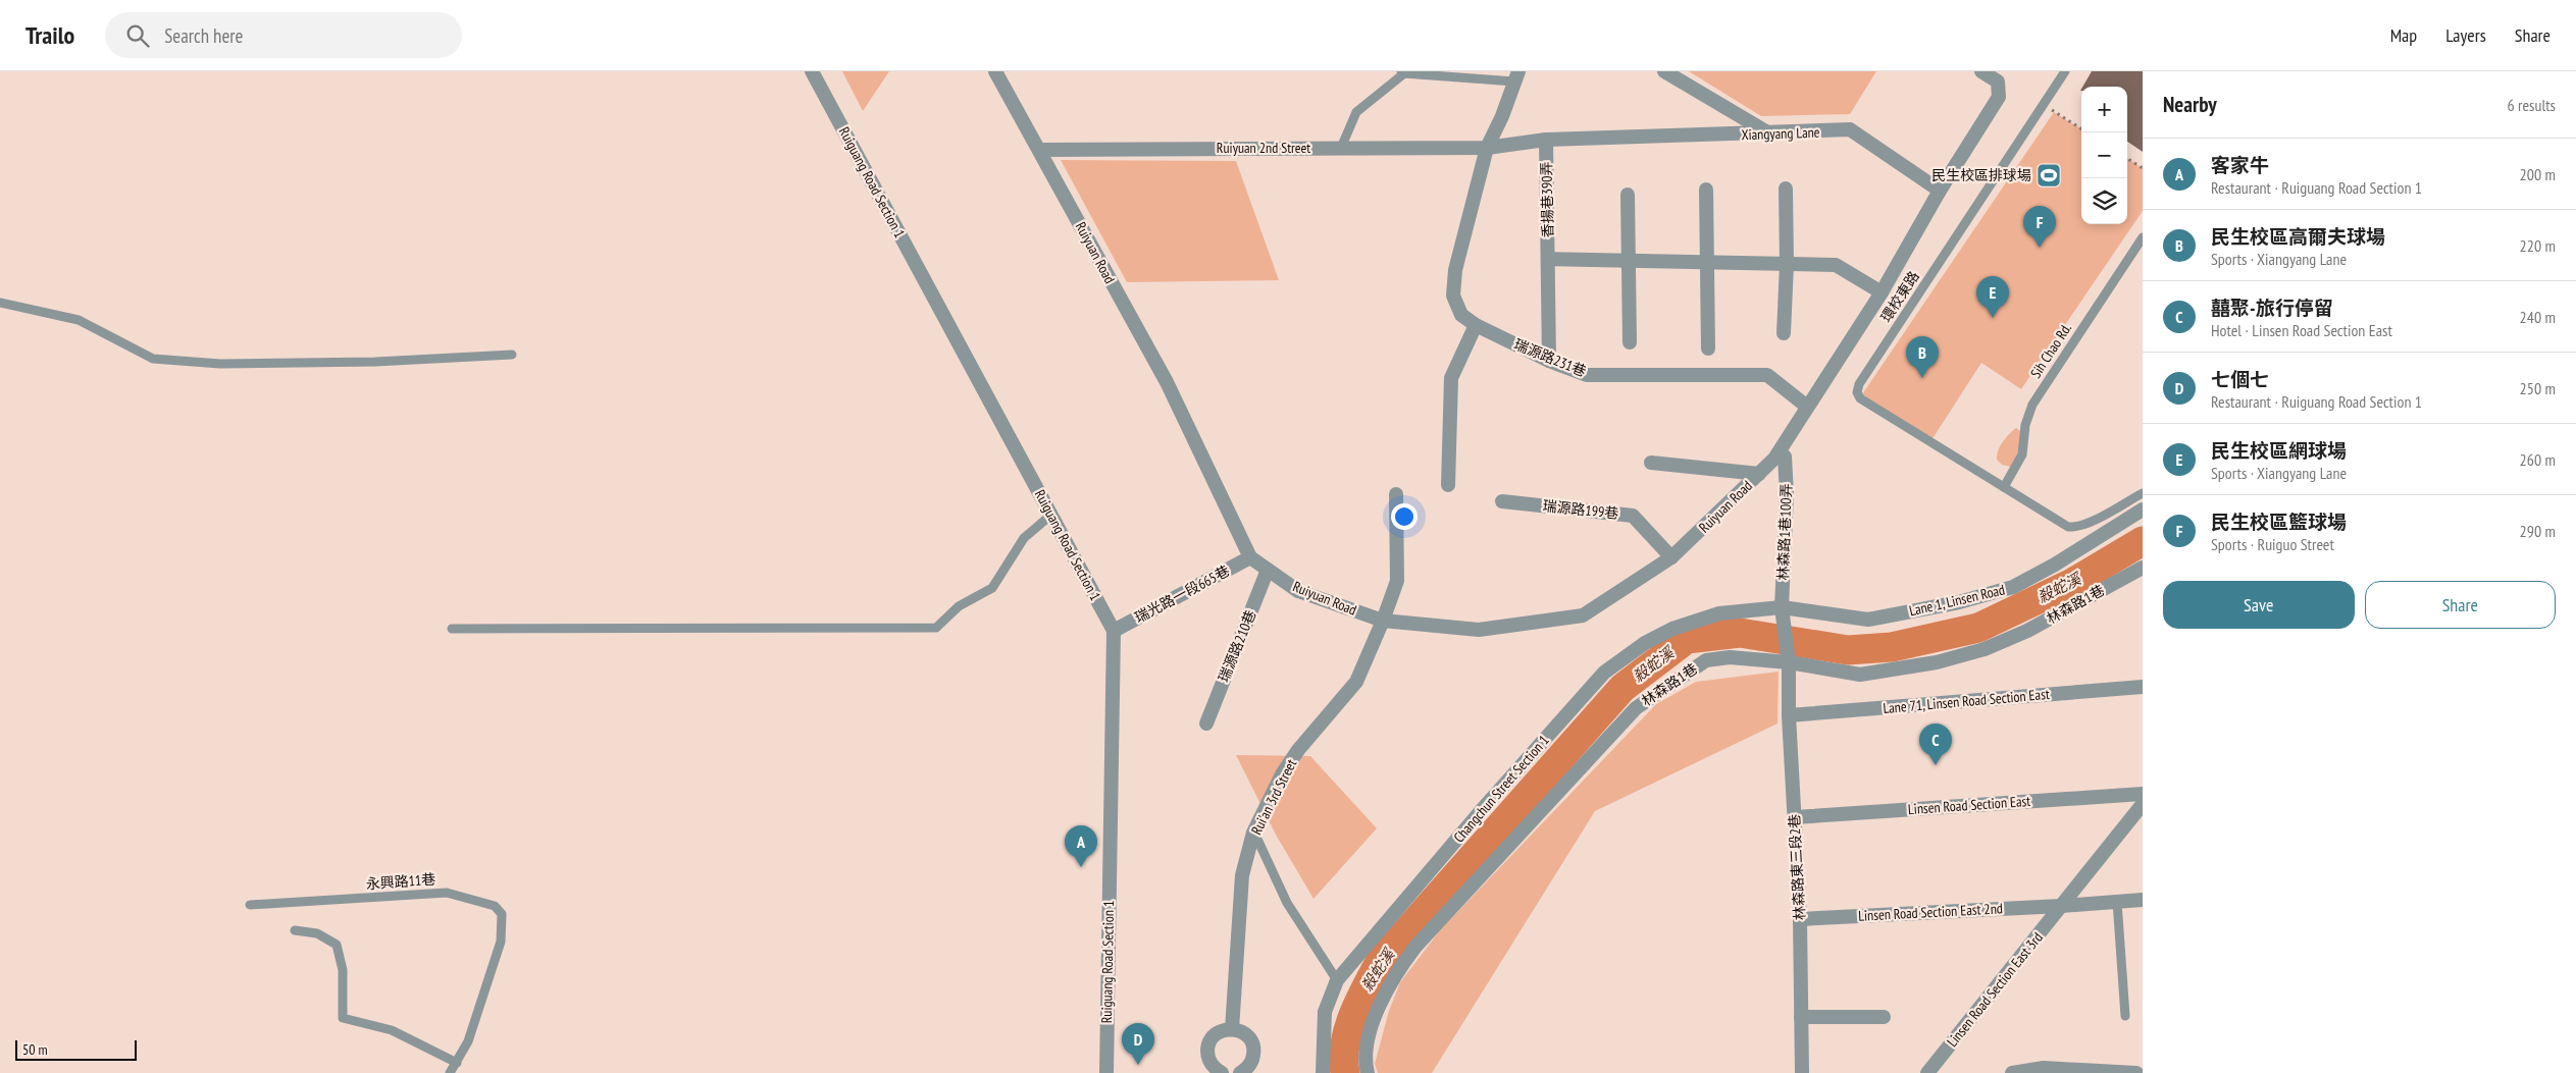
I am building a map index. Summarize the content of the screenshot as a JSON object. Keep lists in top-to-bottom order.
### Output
{
  "streets": {
    "street": [
      "Xiangyang Lane",
      "Ruiyuan 2nd Street",
      "Ruiguang Road Section 1",
      "香揚巷390弄",
      "Ruiyuan Road",
      "瑞源路231巷",
      "瑞源路199巷",
      "林森路1巷100弄",
      "瑞光路一段665巷",
      "Lane 1, Linsen Road",
      "林森路1巷",
      "瑞源路210巷",
      "Lane 71, Linsen Road Section East",
      "Changchun Street Section 1",
      "Rui'an 3rd Street",
      "Linsen Road Section East",
      "林森路東三段2巷",
      "Linsen Road Section East 2nd",
      "Linsen Road Section East 3rd"
    ],
    "lane": ["環校東路", "Sih Chao Rd.", "永興路11巷"]
  },
  "crossings": [
    ["Xiangyang Lane", "Ruiyuan 2nd Street"],
    ["Xiangyang Lane", "香揚巷390弄"],
    ["Xiangyang Lane", "瑞源路231巷"],
    ["Ruiyuan 2nd Street", "Ruiyuan Road"],
    ["Ruiyuan 2nd Street", "瑞源路231巷"],
    ["Ruiguang Road Section 1", "瑞光路一段665巷"],
    ["香揚巷390弄", "瑞源路231巷"],
    ["Ruiyuan Road", "瑞源路231巷"],
    ["Ruiyuan Road", "瑞源路199巷"],
    ["Ruiyuan Road", "瑞光路一段665巷"],
    ["Ruiyuan Road", "瑞源路210巷"],
    ["Ruiyuan Road", "Rui'an 3rd Street"],
    ["環校東路", "Sih Chao Rd."],
    ["林森路1巷100弄", "Lane 1, Linsen Road"],
    ["林森路1巷100弄", "林森路1巷"],
    ["林森路1巷100弄", "Changchun Street Section 1"],
    ["林森路1巷100弄", "林森路東三段2巷"],
    ["Lane 1, Linsen Road", "Changchun Street Section 1"],
    ["林森路1巷", "林森路東三段2巷"],
    ["Lane 71, Linsen Road Section East", "林森路東三段2巷"],
    ["Linsen Road Section East", "林森路東三段2巷"],
    ["林森路東三段2巷", "Linsen Road Section East 2nd"],
    ["Linsen Road Section East 2nd", "Linsen Road Section East 3rd"]
  ],
  "water": ["殺蛇溪"],
  "places": {
    "sports": ["民生校區排球場"]
  },
  "scale_bar": "50 m",
  "page": {
    "header": "Trailo",
    "search": "Search here",
    "nav": ["Map", "Layers", "Share"],
    "heading": ["Nearby", "6 results"],
    "map_buttons": ["+", "−"],
    "list": [
      {
        "mark": "A",
        "name": "客家牛",
        "note": "Restaurant · Ruiguang Road Section 1",
        "value": "200 m"
      },
      {
        "mark": "B",
        "name": "民生校區高爾夫球場",
        "note": "Sports · Xiangyang Lane",
        "value": "220 m"
      },
      {
        "mark": "C",
        "name": "囍聚-旅行停留",
        "note": "Hotel · Linsen Road Section East",
        "value": "240 m"
      },
      {
        "mark": "D",
        "name": "七個七",
        "note": "Restaurant · Ruiguang Road Section 1",
        "value": "250 m"
      },
      {
        "mark": "E",
        "name": "民生校區網球場",
        "note": "Sports · Xiangyang Lane",
        "value": "260 m"
      },
      {
        "mark": "F",
        "name": "民生校區籃球場",
        "note": "Sports · Ruiguo Street",
        "value": "290 m"
      }
    ],
    "pins": [
      "F",
      "E",
      "B",
      "C",
      "A",
      "D"
    ],
    "buttons": ["Save", "Share"],
    "scale": "50 m"
  }
}
